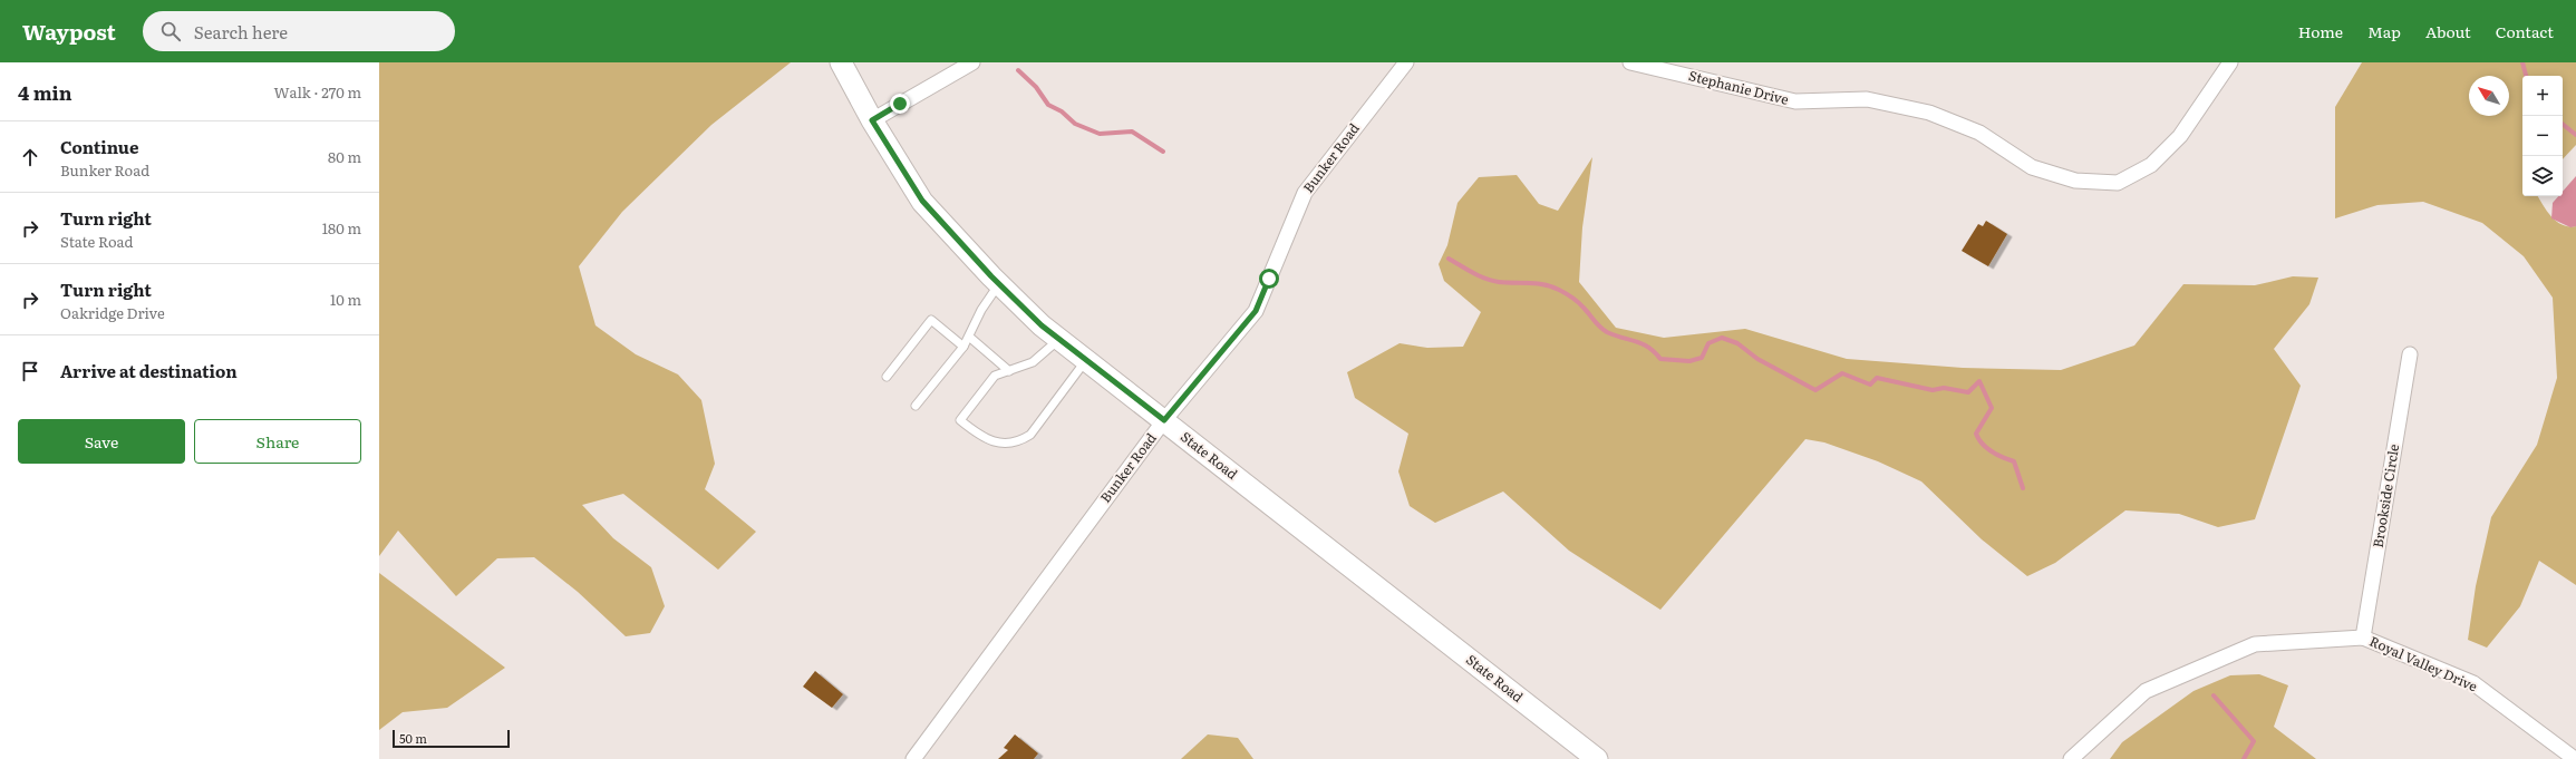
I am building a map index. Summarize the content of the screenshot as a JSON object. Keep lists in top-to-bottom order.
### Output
{
  "streets": {
    "main road": ["State Road"],
    "street": [
      "Stephanie Drive",
      "Bunker Road",
      "Brookside Circle",
      "Royal Valley Drive"
    ]
  },
  "crossings": [
    ["Bunker Road", "State Road"],
    ["Brookside Circle", "Royal Valley Drive"]
  ],
  "scale_bar": "50 m",
  "north": "top left",
  "page": {
    "header": "Waypost",
    "search": "Search here",
    "nav": [
      "Home",
      "Map",
      "About",
      "Contact"
    ],
    "heading": ["4 min", "Walk · 270 m"],
    "map_buttons": ["+", "−"],
    "list": [
      ["Continue", "Bunker Road", "80 m"],
      ["Turn right", "State Road", "180 m"],
      ["Turn right", "Oakridge Drive", "10 m"],
      "Arrive at destination"
    ],
    "buttons": ["Save", "Share"],
    "scale": "50 m"
  }
}
